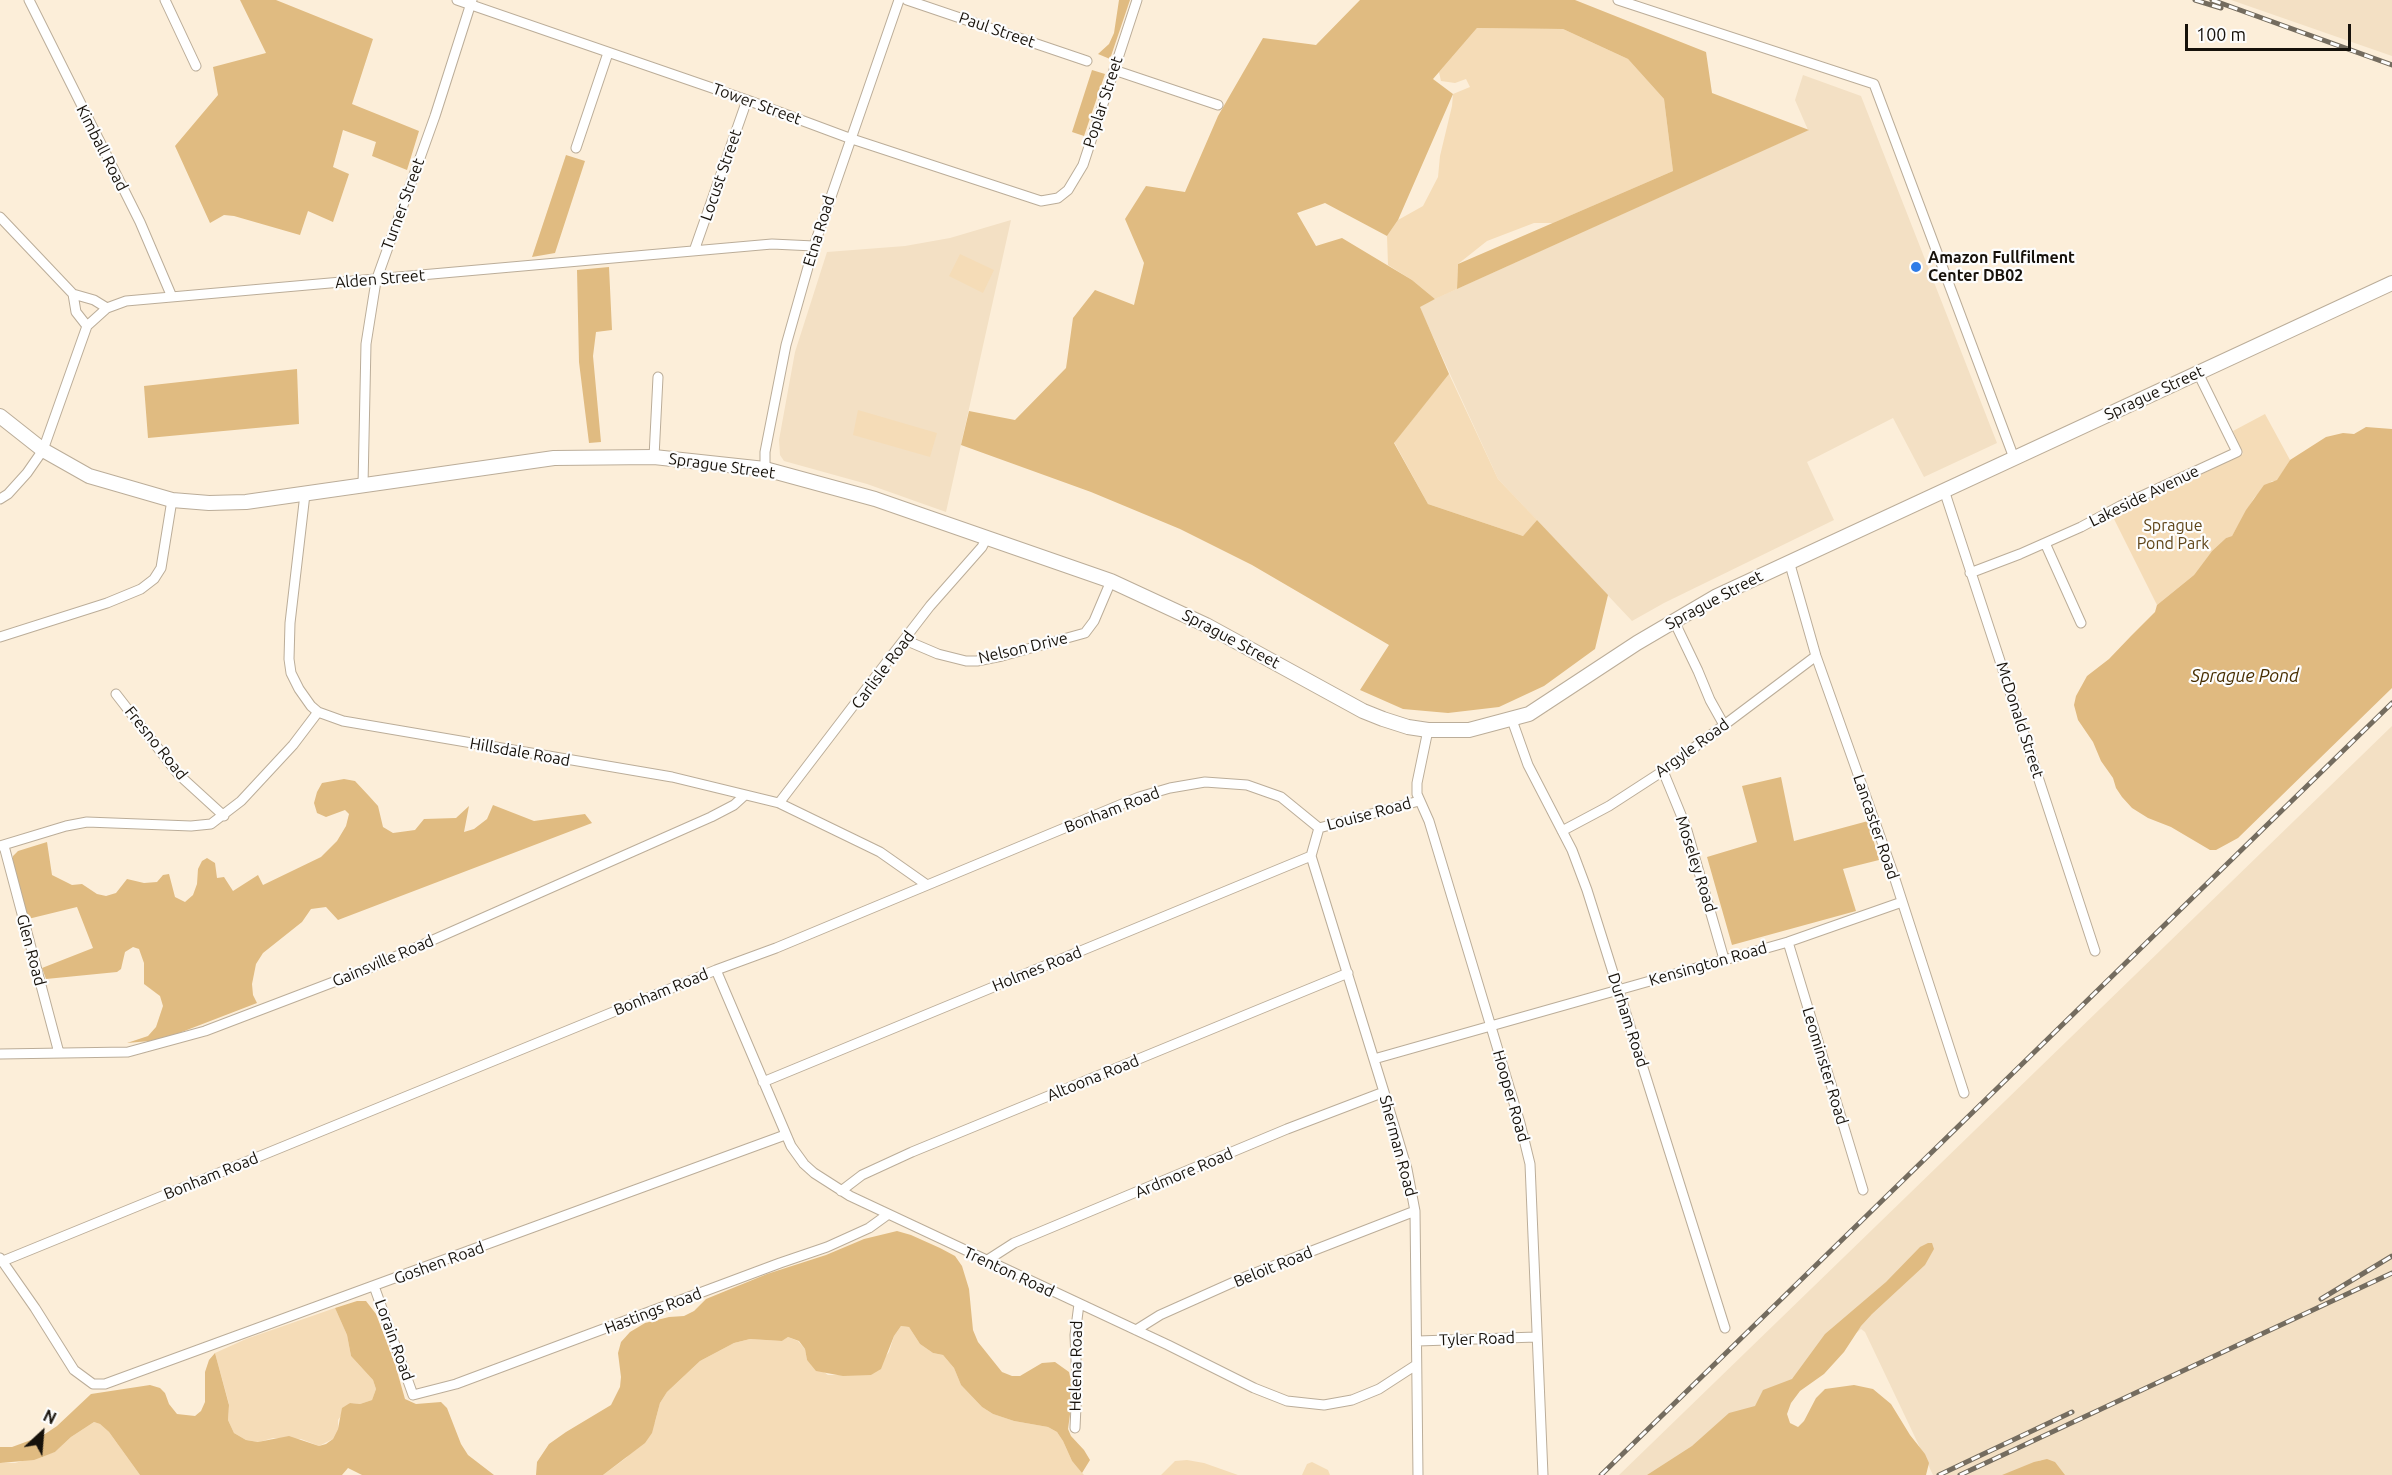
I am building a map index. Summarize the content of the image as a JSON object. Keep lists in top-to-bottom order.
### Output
{
  "streets": {
    "main road": ["Sprague Street"],
    "street": [
      "Paul Street",
      "Poplar Street",
      "Tower Street",
      "Kimball Road",
      "Locust Street",
      "Turner Street",
      "Etna Road",
      "Alden Street",
      "Lakeside Avenue",
      "Nelson Drive",
      "Carlisle Road",
      "McDonald Street",
      "Fresno Road",
      "Argyle Road",
      "Hillsdale Road",
      "Bonham Road",
      "Louise Road",
      "Lancaster Road",
      "Moseley Road",
      "Glen Road",
      "Gainsville Road",
      "Kensington Road",
      "Holmes Road",
      "Durham Road",
      "Leominster Road",
      "Altoona Road",
      "Hooper Road",
      "Sherman Road",
      "Ardmore Road",
      "Goshen Road",
      "Beloit Road",
      "Trenton Road",
      "Hastings Road",
      "Tyler Road",
      "Lorain Road",
      "Helena Road"
    ]
  },
  "crossings": [
    ["Poplar Street", "Tower Street"],
    ["Tower Street", "Locust Street"],
    ["Tower Street", "Turner Street"],
    ["Tower Street", "Etna Road"],
    ["Kimball Road", "Alden Street"],
    ["Locust Street", "Alden Street"],
    ["Turner Street", "Alden Street"],
    ["Turner Street", "Sprague Street"],
    ["Etna Road", "Alden Street"],
    ["Etna Road", "Sprague Street"],
    ["Alden Street", "Sprague Street"],
    ["Sprague Street", "Lakeside Avenue"],
    ["Sprague Street", "Nelson Drive"],
    ["Sprague Street", "Carlisle Road"],
    ["Sprague Street", "McDonald Street"],
    ["Sprague Street", "Lancaster Road"],
    ["Sprague Street", "Durham Road"],
    ["Sprague Street", "Hooper Road"],
    ["Lakeside Avenue", "McDonald Street"],
    ["Nelson Drive", "Carlisle Road"],
    ["Carlisle Road", "Hillsdale Road"],
    ["Argyle Road", "Lancaster Road"],
    ["Argyle Road", "Moseley Road"],
    ["Argyle Road", "Durham Road"],
    ["Hillsdale Road", "Bonham Road"],
    ["Hillsdale Road", "Gainsville Road"],
    ["Bonham Road", "Louise Road"],
    ["Bonham Road", "Goshen Road"],
    ["Bonham Road", "Trenton Road"],
    ["Louise Road", "Hooper Road"],
    ["Lancaster Road", "Kensington Road"],
    ["Moseley Road", "Kensington Road"],
    ["Glen Road", "Gainsville Road"],
    ["Kensington Road", "Durham Road"],
    ["Kensington Road", "Leominster Road"],
    ["Kensington Road", "Hooper Road"],
    ["Kensington Road", "Sherman Road"],
    ["Holmes Road", "Sherman Road"],
    ["Holmes Road", "Trenton Road"],
    ["Altoona Road", "Sherman Road"],
    ["Altoona Road", "Trenton Road"],
    ["Hooper Road", "Tyler Road"],
    ["Sherman Road", "Ardmore Road"],
    ["Sherman Road", "Beloit Road"],
    ["Sherman Road", "Trenton Road"],
    ["Sherman Road", "Tyler Road"],
    ["Ardmore Road", "Trenton Road"],
    ["Goshen Road", "Trenton Road"],
    ["Goshen Road", "Lorain Road"],
    ["Beloit Road", "Trenton Road"],
    ["Trenton Road", "Hastings Road"],
    ["Trenton Road", "Helena Road"],
    ["Hastings Road", "Lorain Road"]
  ],
  "water": ["Sprague Pond"],
  "parks": ["Sprague Pond Park"],
  "places": ["Amazon Fullfilment Center DB02"],
  "scale_bar": "100 m",
  "north": "top right"
}
